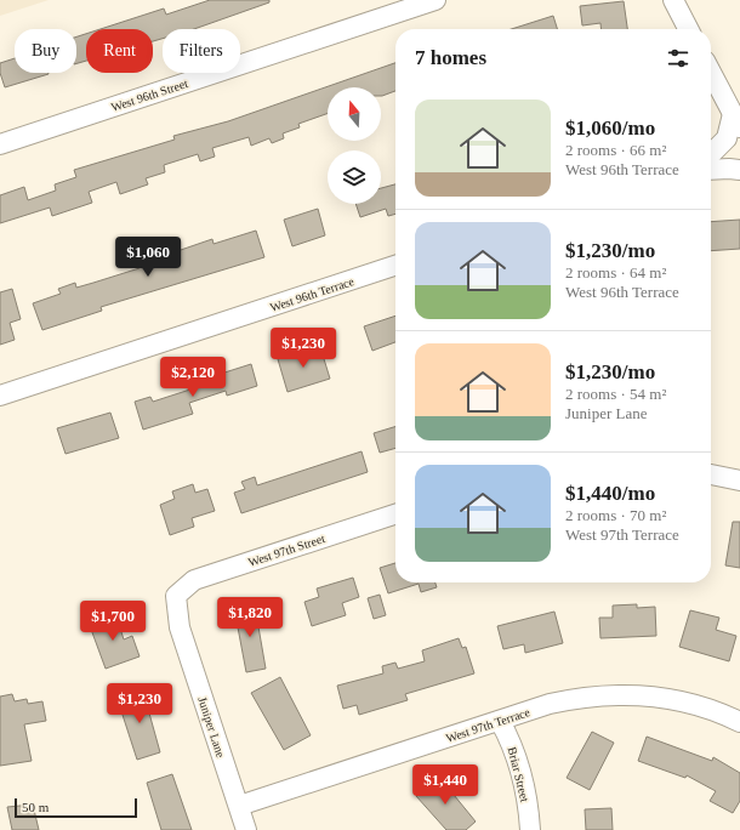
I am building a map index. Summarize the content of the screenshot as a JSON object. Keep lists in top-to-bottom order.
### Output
{
  "streets": {
    "street": [
      "West 96th Street",
      "West 96th Terrace",
      "West 97th Street",
      "West 97th Terrace",
      "Juniper Lane",
      "Briar Street"
    ]
  },
  "crossings": [
    ["West 97th Street", "Juniper Lane"],
    ["West 97th Terrace", "Juniper Lane"],
    ["West 97th Terrace", "Briar Street"]
  ],
  "scale_bar": "50 m",
  "north": "top",
  "page": {
    "chip": ["Buy", "Rent", "Filters"],
    "heading": "7 homes",
    "list": [
      {
        "name": "$1,060/mo",
        "note": "2 rooms · 66 m² · West 96th Terrace"
      },
      {
        "name": "$1,230/mo",
        "note": "2 rooms · 64 m² · West 96th Terrace"
      },
      {
        "name": "$1,230/mo",
        "note": "2 rooms · 54 m² · Juniper Lane"
      },
      {
        "name": "$1,440/mo",
        "note": "2 rooms · 70 m² · West 97th Terrace"
      }
    ],
    "price": [
      "$1,060",
      "$1,230",
      "$2,120",
      "$1,820",
      "$1,700",
      "$1,230",
      "$1,440"
    ],
    "scale": "50 m"
  }
}
